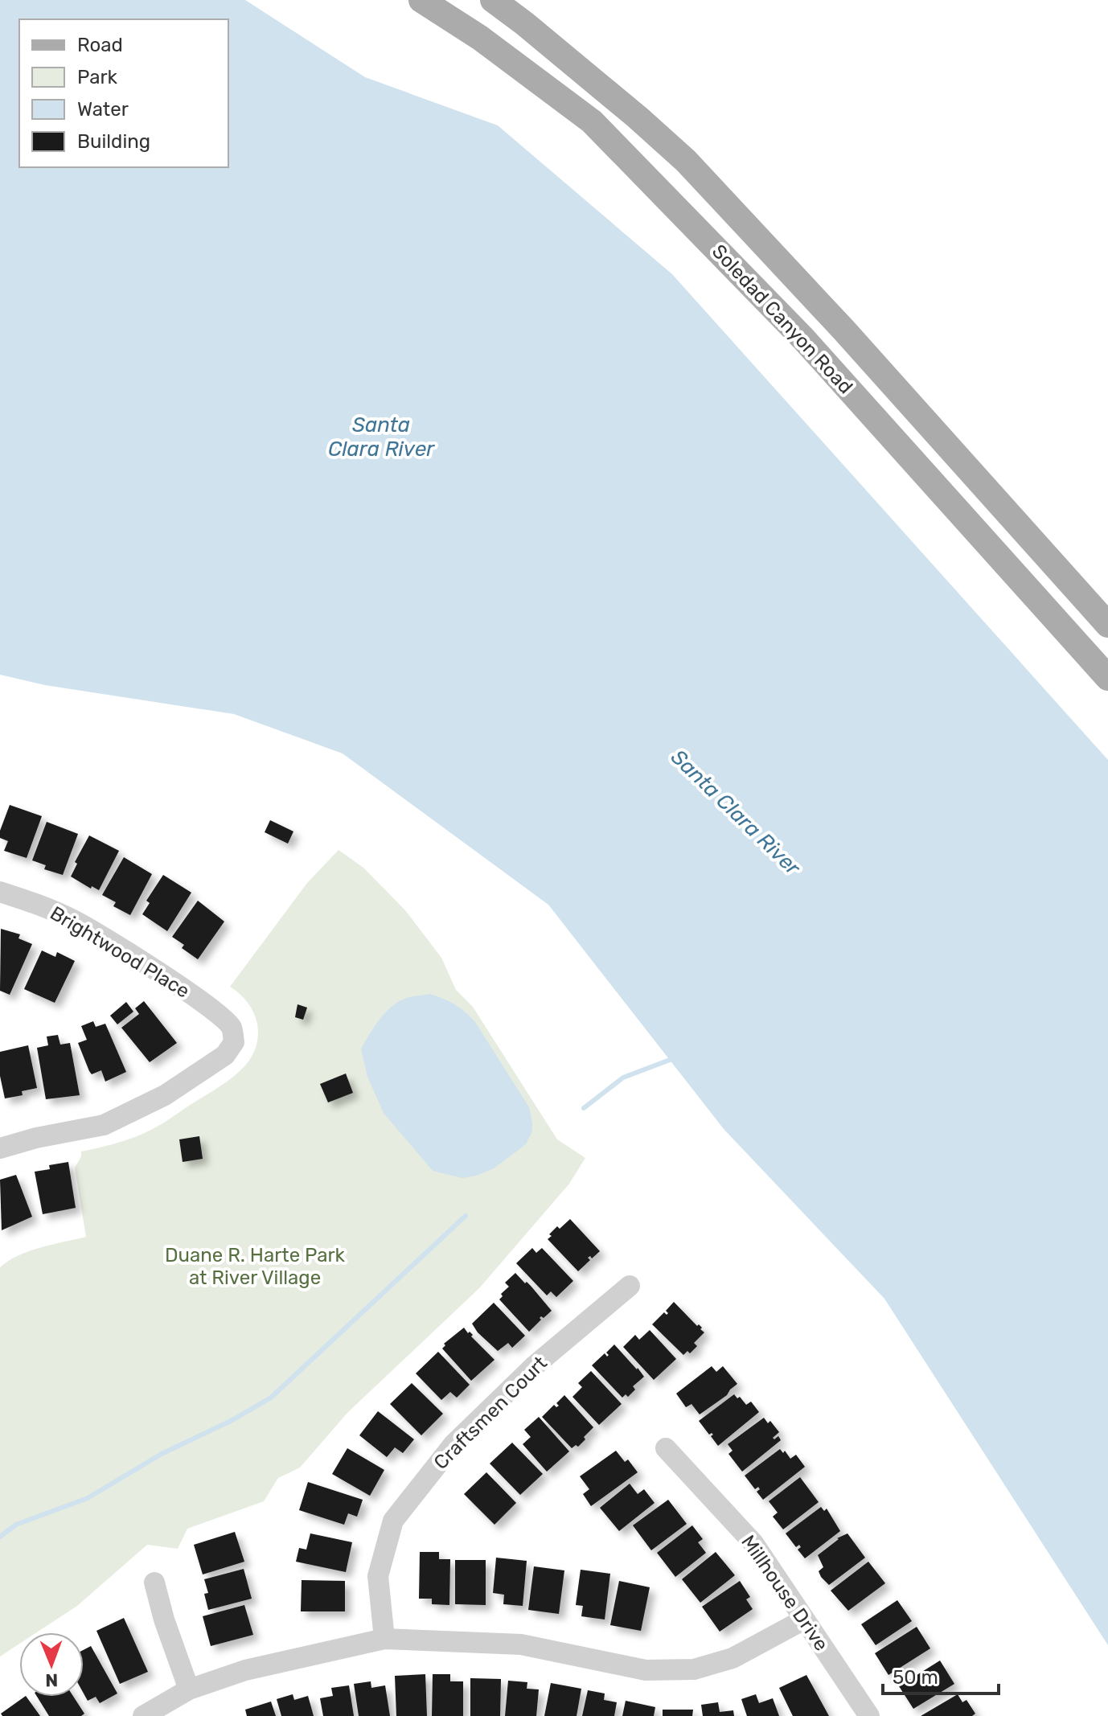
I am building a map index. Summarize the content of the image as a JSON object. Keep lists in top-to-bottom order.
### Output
{
  "streets": {
    "main road": ["Soledad Canyon Road"],
    "street": ["Brightwood Place", "Craftsmen Court", "Millhouse Drive"]
  },
  "water": ["Santa Clara River"],
  "parks": ["Duane R. Harte Park at River Village"],
  "legend": [
    "Road",
    "Park",
    "Water",
    "Building"
  ],
  "scale_bar": "50 m",
  "north": "bottom"
}
